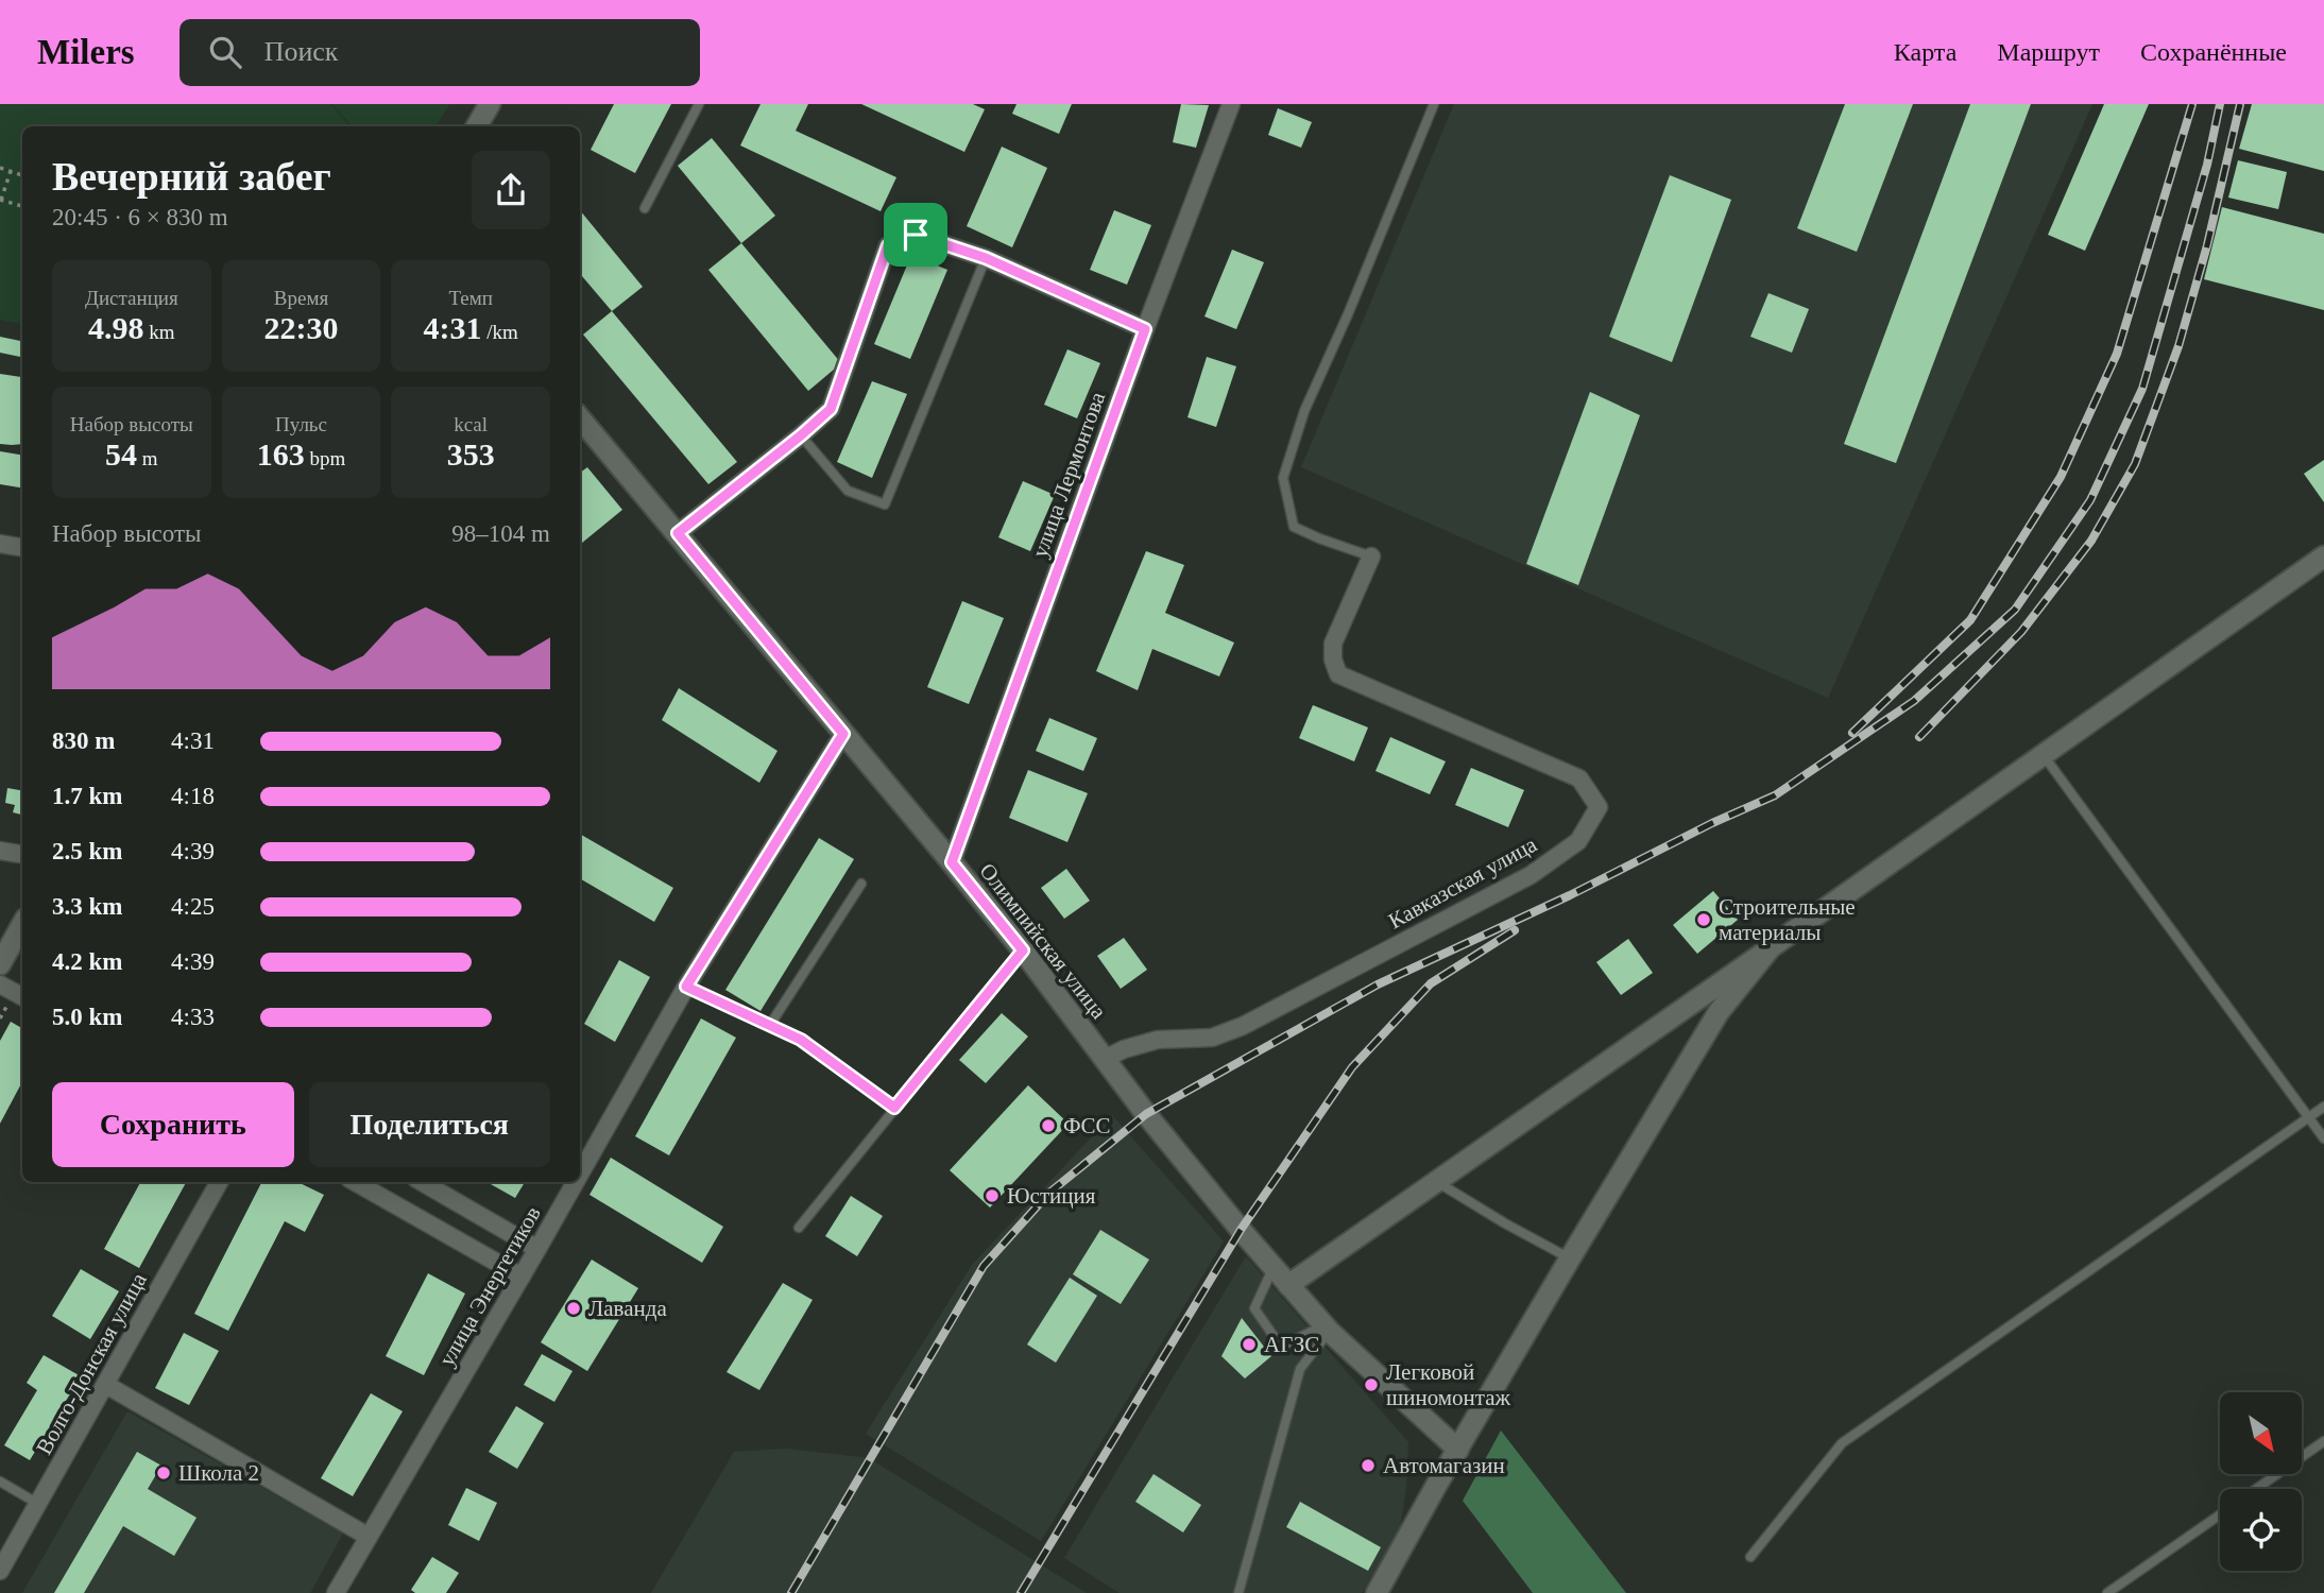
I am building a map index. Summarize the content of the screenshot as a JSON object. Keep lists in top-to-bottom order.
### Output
{
  "streets": {
    "street": [
      "улица Лермонтова",
      "Кавказская улица",
      "Олимпийская улица",
      "улица Энергетиков",
      "Волго-Донская улица"
    ]
  },
  "crossings": [
    ["улица Лермонтова", "Олимпийская улица"],
    ["Кавказская улица", "Олимпийская улица"],
    ["Олимпийская улица", "улица Энергетиков"]
  ],
  "places": [
    "Строительные материалы",
    "ФСС",
    "Юстиция",
    "Лаванда",
    "АГЗС",
    "Легковой шиномонтаж",
    "Автомагазин",
    "Школа 2"
  ],
  "north": "bottom right",
  "page": {
    "header": "Milers",
    "search": "Поиск",
    "nav": ["Карта", "Маршрут", "Сохранённые"],
    "heading": ["Вечерний забег", "20:45 · 6 × 830 m"],
    "stats": [
      ["Дистанция", "4.98 km"],
      ["Время", "22:30"],
      ["Темп", "4:31 /km"],
      ["Набор высоты", "54 m"],
      ["Пульс", "163 bpm"],
      ["kcal", "353"]
    ],
    "chart": ["Набор высоты", "98–104 m"],
    "list": [
      {
        "name": "830 m",
        "note": "4:31"
      },
      {
        "name": "1.7 km",
        "note": "4:18"
      },
      {
        "name": "2.5 km",
        "note": "4:39"
      },
      {
        "name": "3.3 km",
        "note": "4:25"
      },
      {
        "name": "4.2 km",
        "note": "4:39"
      },
      {
        "name": "5.0 km",
        "note": "4:33"
      }
    ],
    "buttons": ["Сохранить", "Поделиться"]
  }
}
